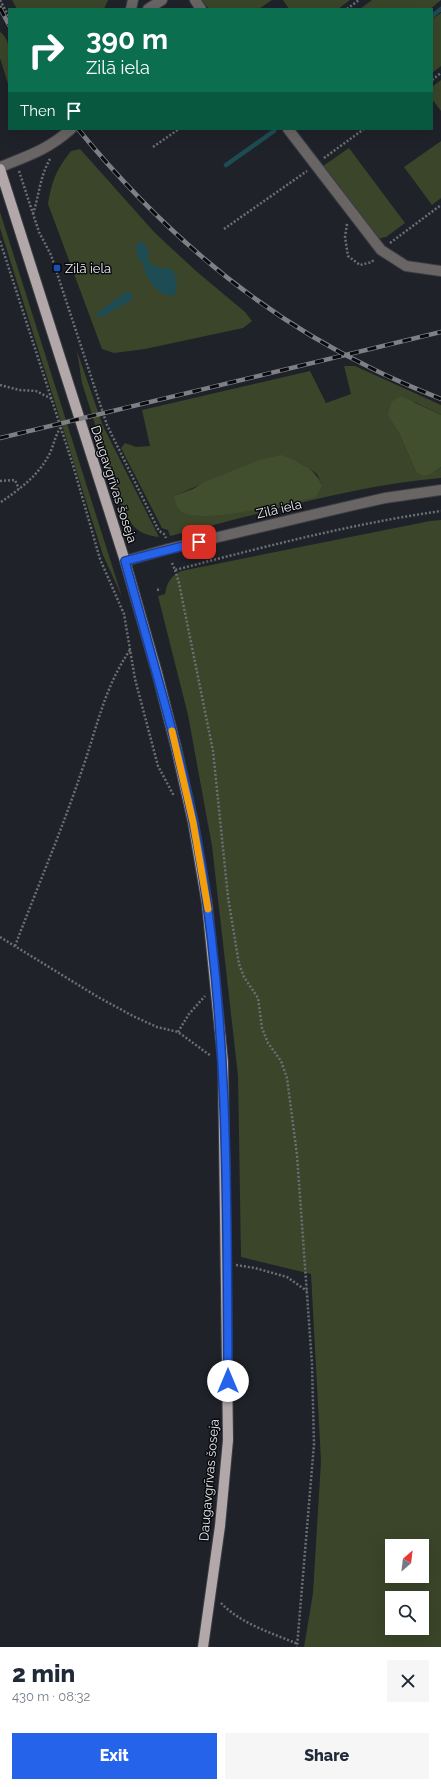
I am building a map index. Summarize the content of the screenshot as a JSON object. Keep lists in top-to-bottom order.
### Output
{
  "streets": {
    "main road": ["Daugavgrīvas šoseja"],
    "street": ["Zilā iela"]
  },
  "crossings": [
    ["Daugavgrīvas šoseja", "Zilā iela"]
  ],
  "places": {
    "transit": ["Zilā iela"]
  },
  "north": "top right",
  "page": {
    "turn": ["390 m", "Zilā iela"],
    "then": "Then",
    "heading": ["2 min", "430 m · 08:32"],
    "buttons": ["Exit", "Share"]
  }
}
